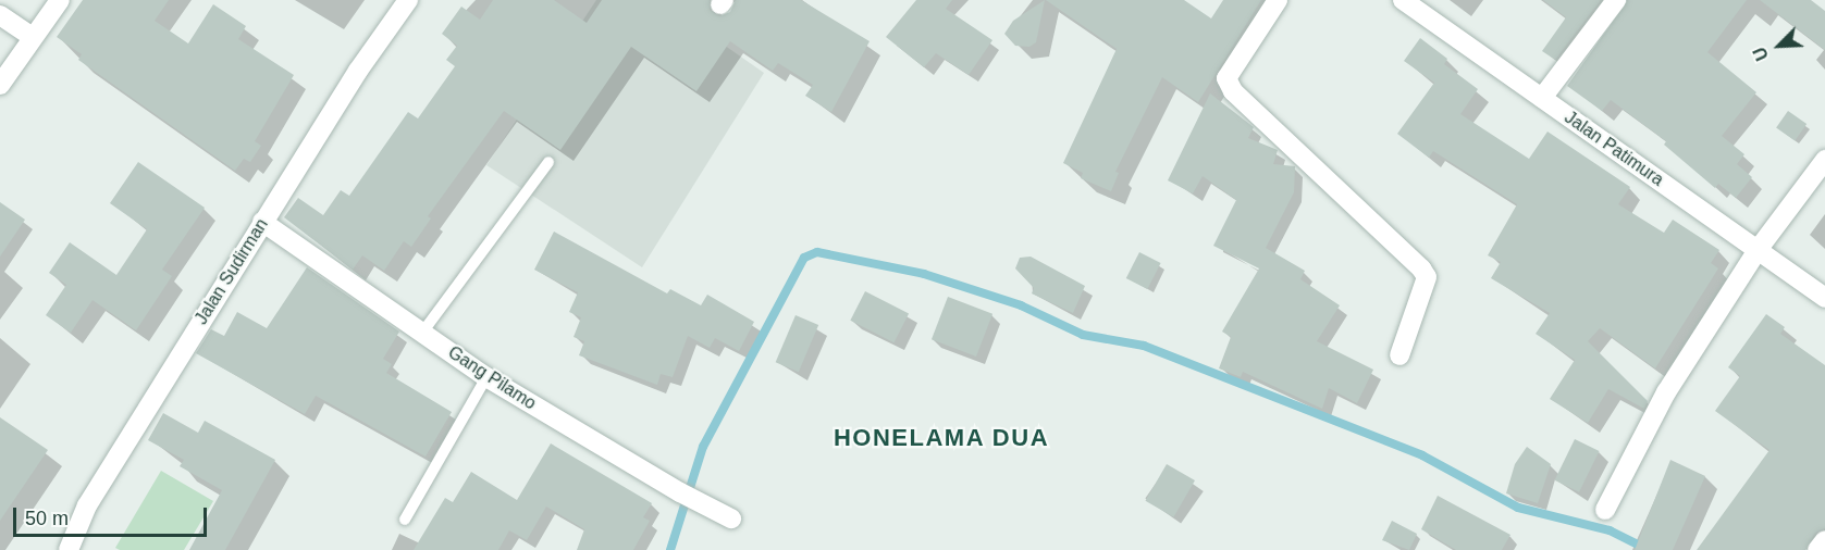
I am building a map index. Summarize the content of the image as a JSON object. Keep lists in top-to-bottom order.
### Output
{
  "streets": {
    "street": ["Jalan Patimura", "Jalan Sudirman", "Gang Pilamo"]
  },
  "crossings": [
    ["Jalan Sudirman", "Gang Pilamo"]
  ],
  "districts": ["HONELAMA DUA"],
  "scale_bar": "50 m",
  "north": "bottom left"
}
